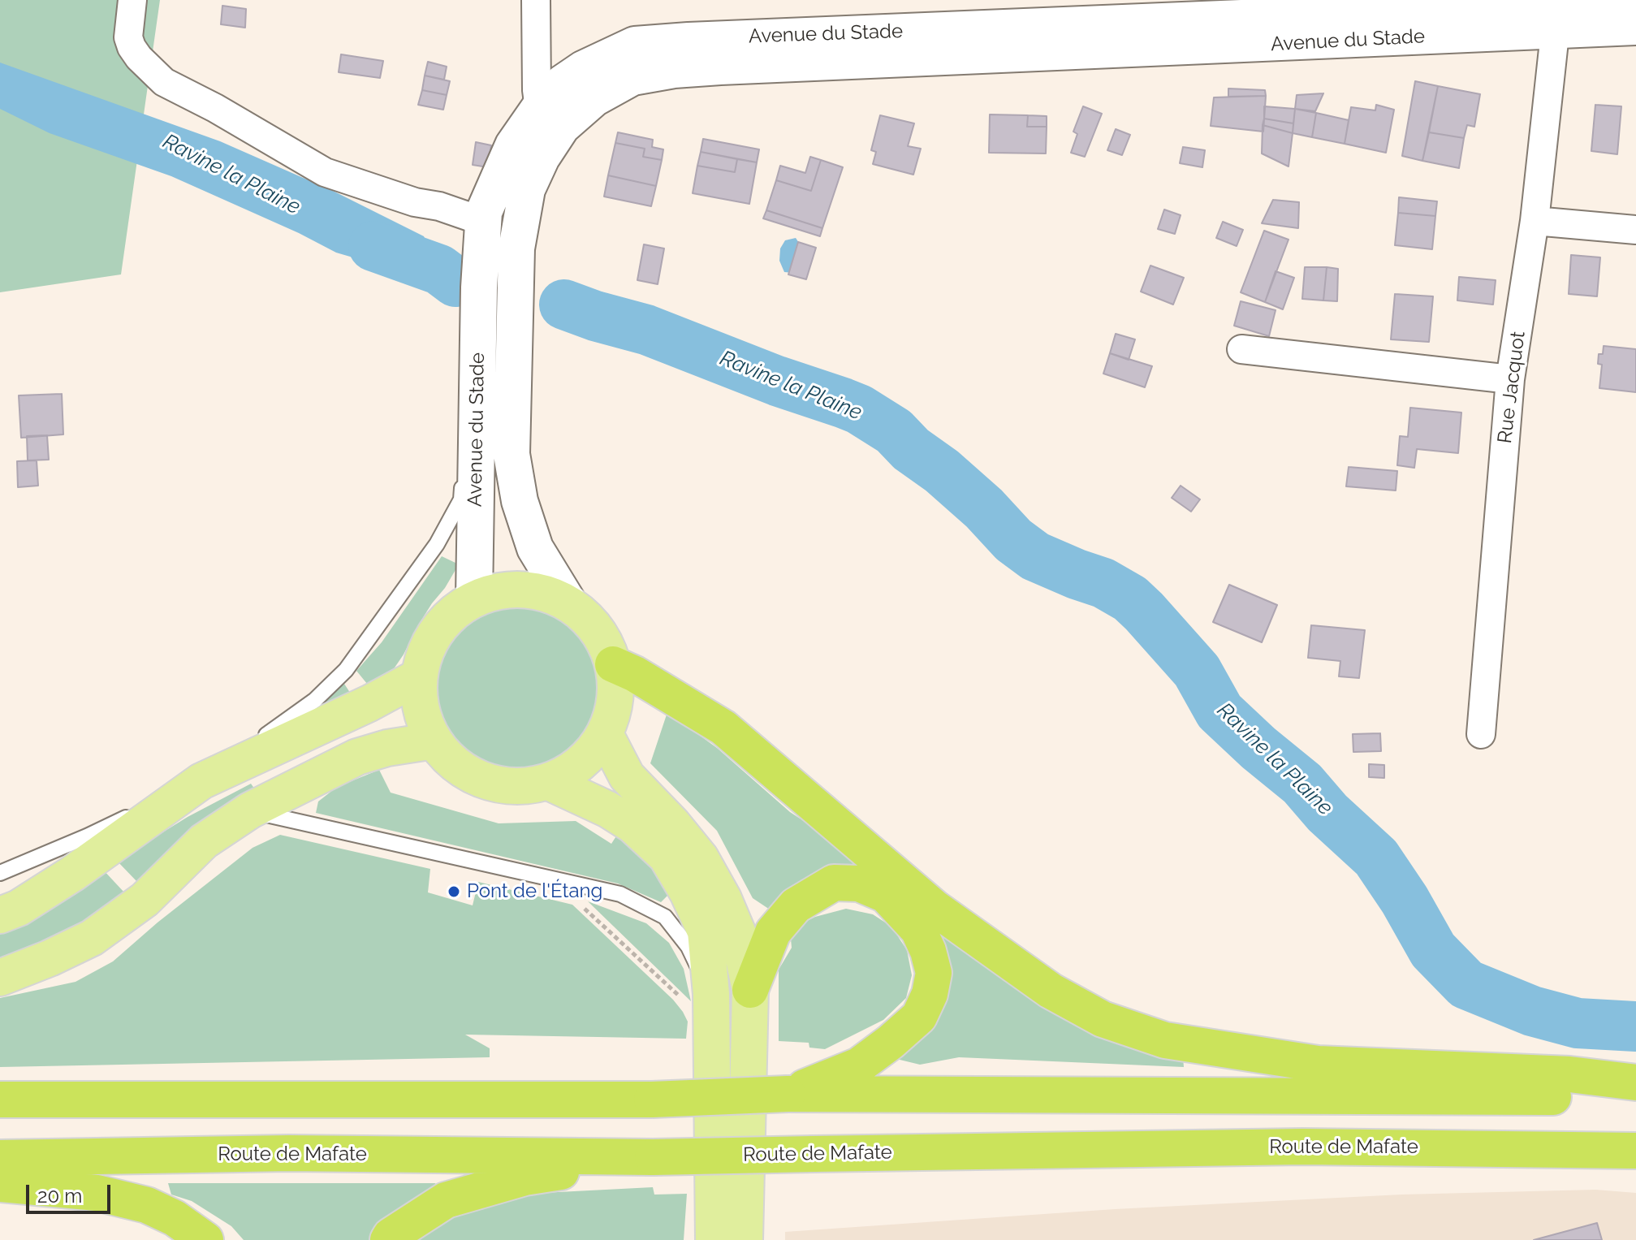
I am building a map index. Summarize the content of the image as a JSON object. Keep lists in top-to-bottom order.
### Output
{
  "streets": {
    "highway": ["Route de Mafate"],
    "street": ["Avenue du Stade", "Rue Jacquot"]
  },
  "crossings": [
    ["Avenue du Stade", "Rue Jacquot"]
  ],
  "water": ["Ravine la Plaine"],
  "places": ["Pont de l'Étang"],
  "scale_bar": "20 m"
}
